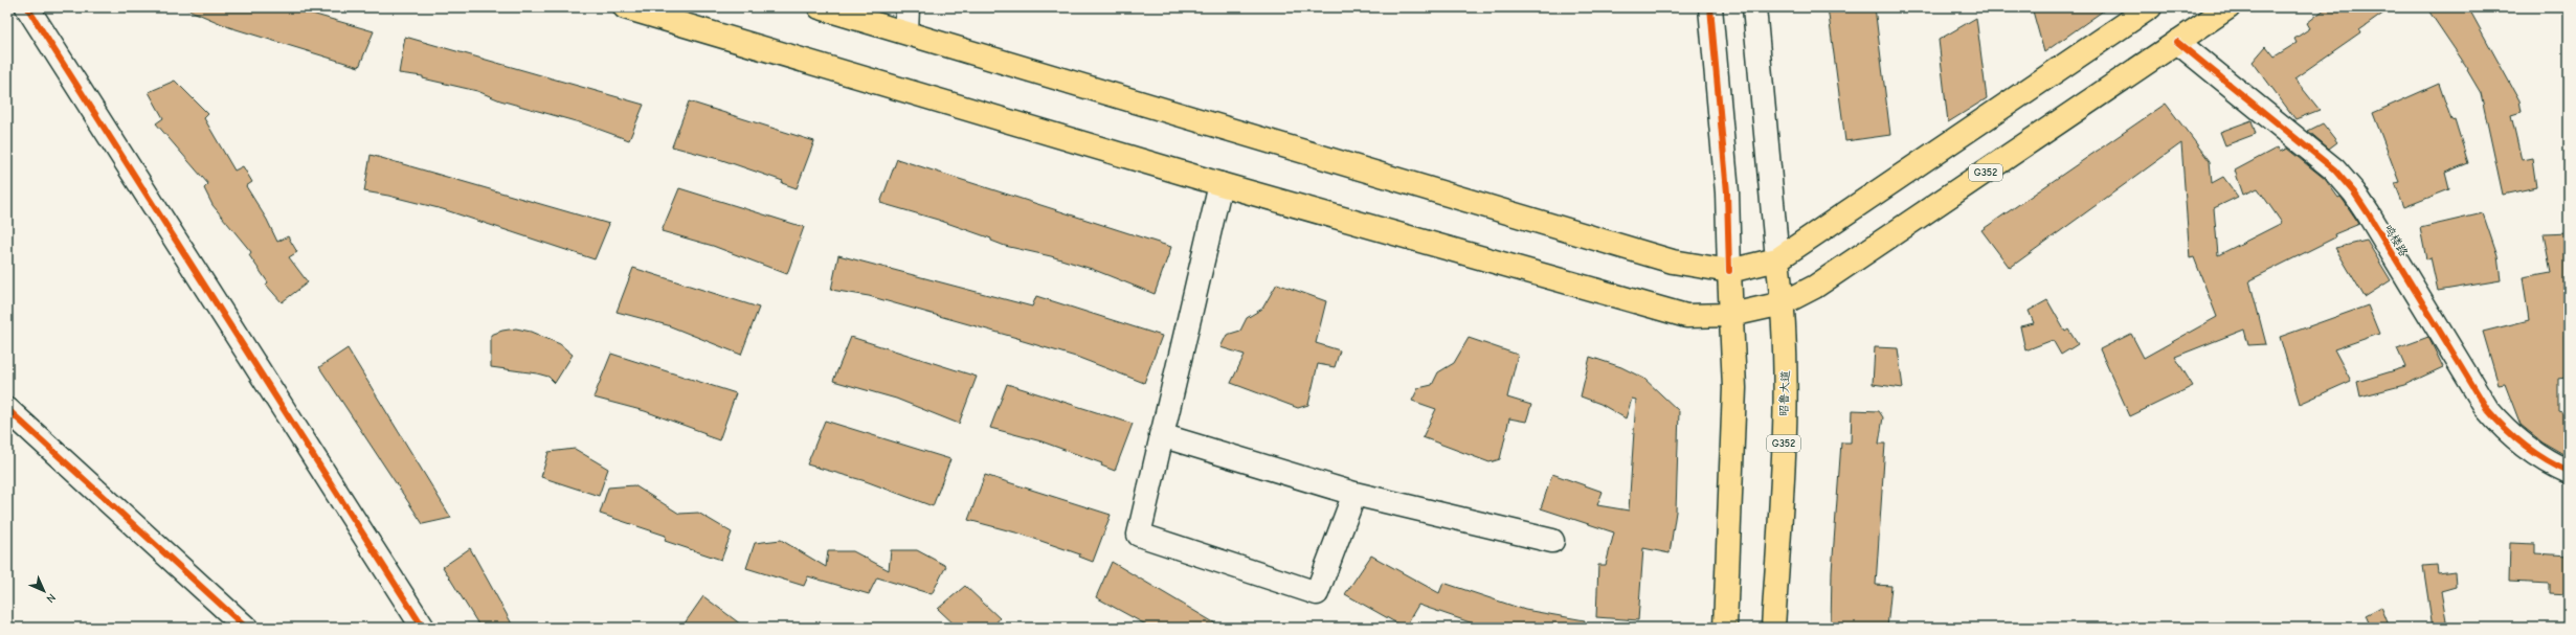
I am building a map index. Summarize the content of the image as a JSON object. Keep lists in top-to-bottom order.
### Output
{
  "streets": {
    "main road": ["G352", "昭鲁大道"],
    "street": ["鸣楼路"]
  },
  "crossings": [
    ["G352", "鸣楼路"],
    ["G352", "昭鲁大道"]
  ],
  "north": "bottom right"
}
